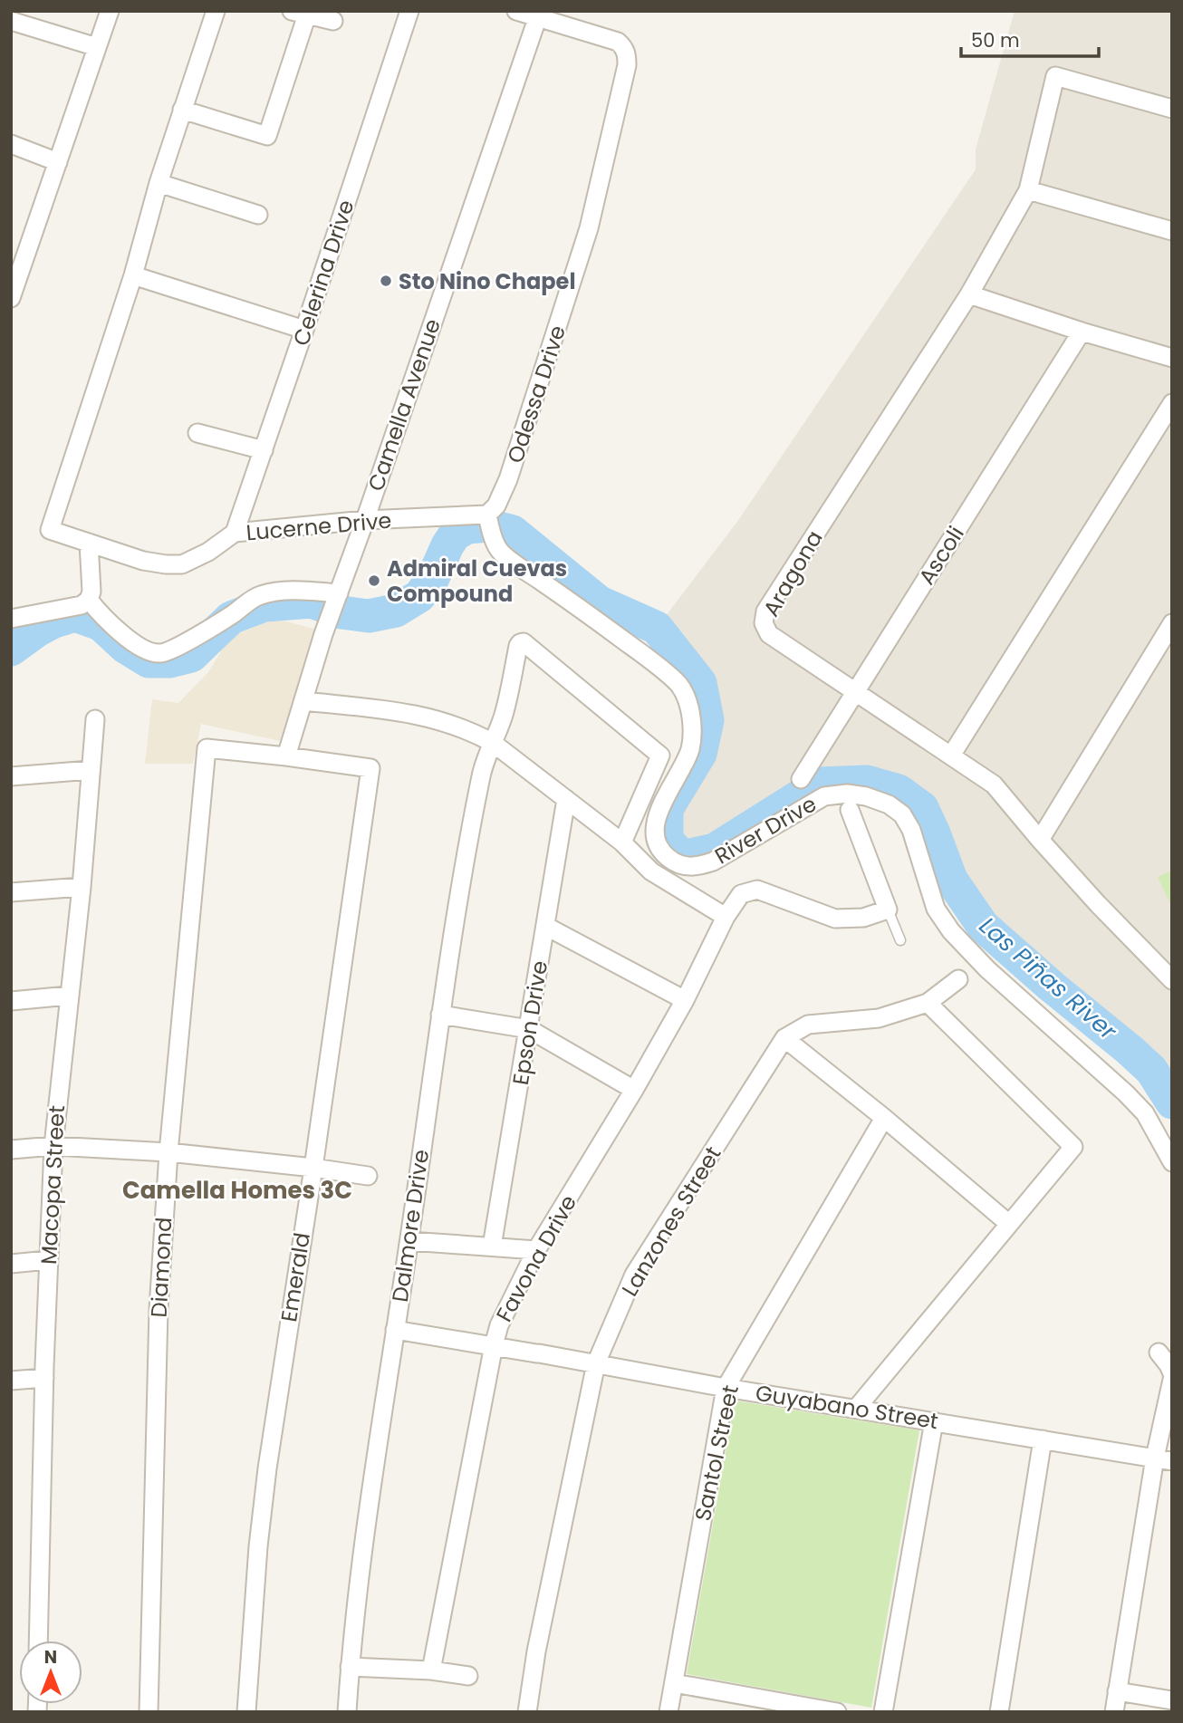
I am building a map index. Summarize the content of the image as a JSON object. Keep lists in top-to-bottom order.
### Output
{
  "streets": {
    "street": [
      "Celerina Drive",
      "Odessa Drive",
      "Camella Avenue",
      "Lucerne Drive",
      "Ascoli",
      "Aragona",
      "River Drive",
      "Epson Drive",
      "Macopa Street",
      "Lanzones Street",
      "Dalmore Drive",
      "Favona Drive",
      "Diamond",
      "Emerald",
      "Guyabano Street",
      "Santol Street"
    ]
  },
  "crossings": [
    ["Celerina Drive", "Lucerne Drive"],
    ["Odessa Drive", "Camella Avenue"],
    ["Odessa Drive", "Lucerne Drive"],
    ["Odessa Drive", "River Drive"],
    ["Camella Avenue", "Lucerne Drive"],
    ["Camella Avenue", "Diamond"],
    ["Camella Avenue", "Emerald"],
    ["Lucerne Drive", "River Drive"],
    ["Ascoli", "Aragona"],
    ["Lanzones Street", "Guyabano Street"],
    ["Dalmore Drive", "Guyabano Street"],
    ["Favona Drive", "Guyabano Street"],
    ["Diamond", "Emerald"],
    ["Guyabano Street", "Santol Street"]
  ],
  "districts": ["Camella Homes 3C"],
  "water": ["Las Piñas River"],
  "places": ["Sto Nino Chapel", "Admiral Cuevas Compound"],
  "scale_bar": "50 m",
  "north": "top"
}
